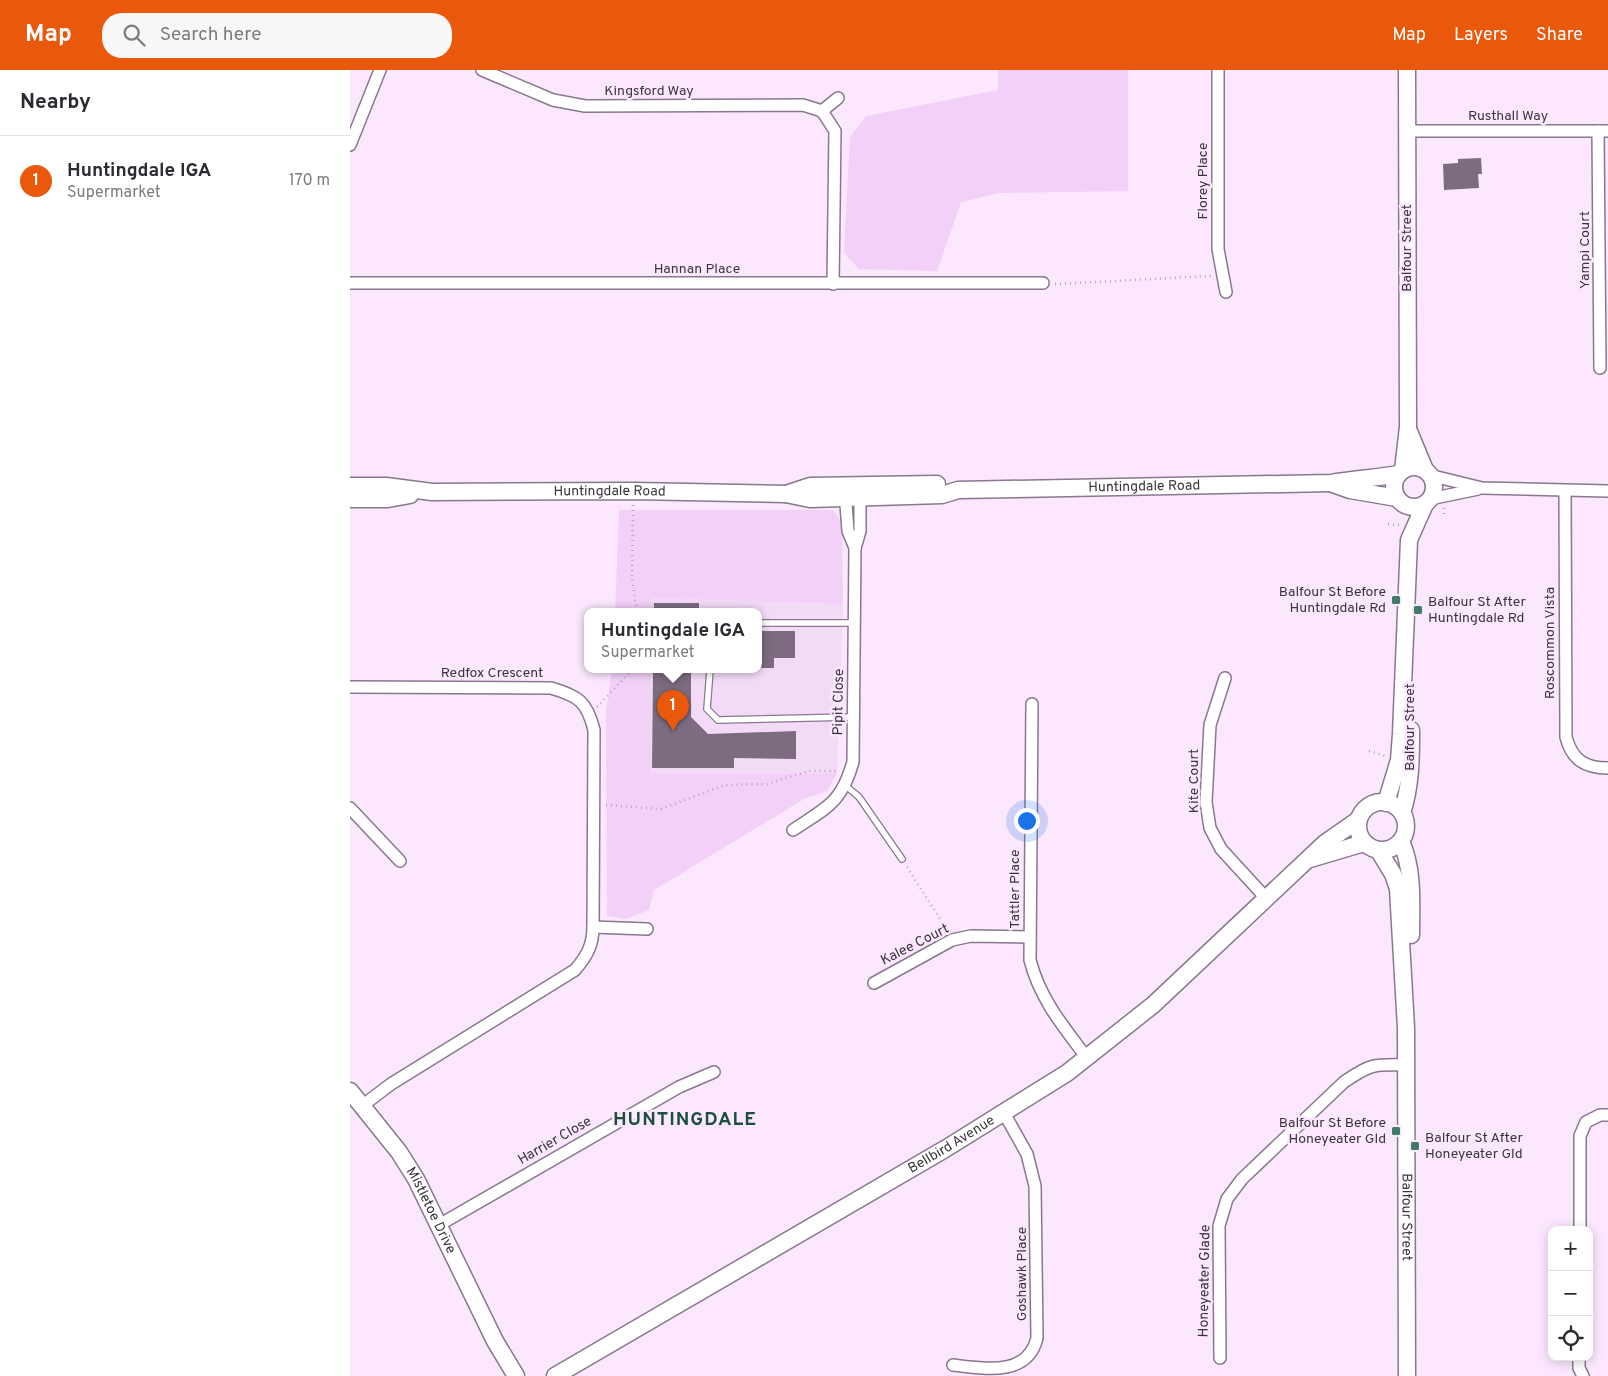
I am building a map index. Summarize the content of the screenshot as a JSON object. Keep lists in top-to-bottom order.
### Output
{
  "streets": {
    "street": [
      "Kingsford Way",
      "Rusthall Way",
      "Florey Place",
      "Balfour Street",
      "Yampi Court",
      "Hannan Place",
      "Huntingdale Road",
      "Roscommon Vista",
      "Redfox Crescent",
      "Pipit Close",
      "Kite Court",
      "Tattler Place",
      "Kalee Court",
      "Harrier Close",
      "Bellbird Avenue",
      "Mistletoe Drive",
      "Goshawk Place",
      "Honeyeater Glade"
    ]
  },
  "crossings": [
    ["Rusthall Way", "Balfour Street"],
    ["Rusthall Way", "Yampi Court"],
    ["Balfour Street", "Huntingdale Road"],
    ["Balfour Street", "Bellbird Avenue"],
    ["Balfour Street", "Honeyeater Glade"],
    ["Huntingdale Road", "Pipit Close"],
    ["Kite Court", "Bellbird Avenue"],
    ["Tattler Place", "Kalee Court"],
    ["Tattler Place", "Bellbird Avenue"],
    ["Harrier Close", "Mistletoe Drive"],
    ["Bellbird Avenue", "Goshawk Place"]
  ],
  "districts": ["HUNTINGDALE"],
  "places": {
    "transit": [
      "Balfour St Before Huntingdale Rd",
      "Balfour St After Huntingdale Rd",
      "Balfour St Before Honeyeater Gld",
      "Balfour St After Honeyeater Gld"
    ]
  },
  "page": {
    "header": "Map",
    "search": "Search here",
    "nav": ["Map", "Layers", "Share"],
    "heading": "Nearby",
    "list": [
      {
        "mark": "1",
        "name": "Huntingdale IGA",
        "note": "Supermarket",
        "value": "170 m"
      }
    ],
    "popup": ["Huntingdale IGA", "Supermarket"],
    "pins": "1",
    "map_buttons": ["+", "−"]
  }
}
